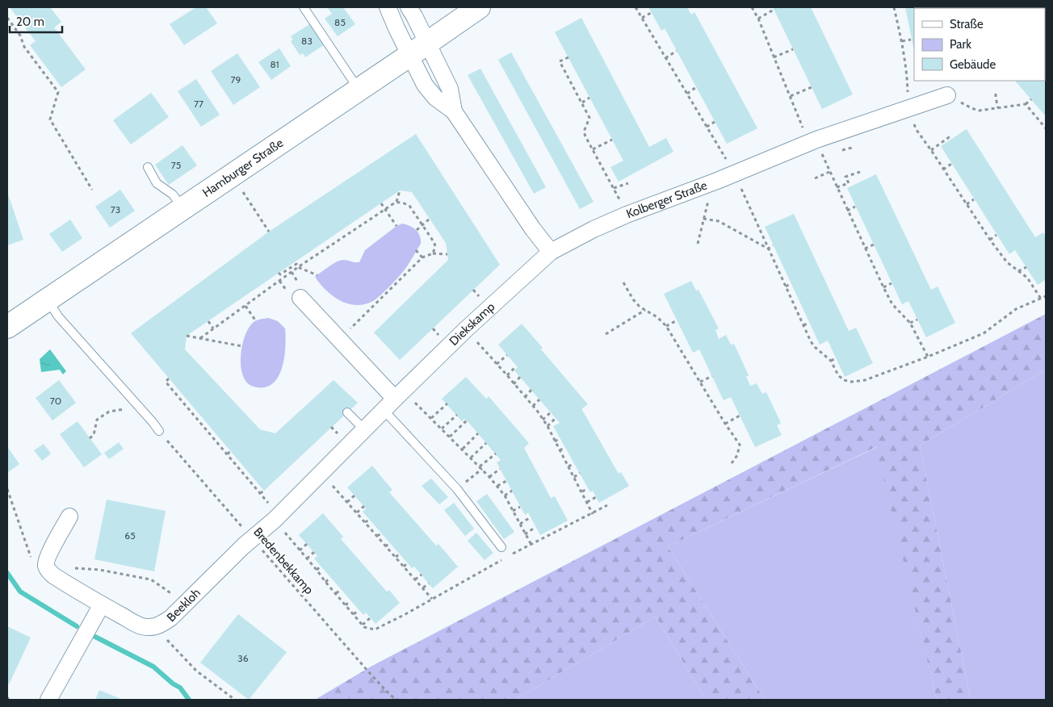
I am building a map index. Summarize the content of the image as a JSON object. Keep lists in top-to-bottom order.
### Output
{
  "streets": {
    "main road": ["Hamburger Straße"],
    "street": ["Kolberger Straße", "Diekskamp", "Beekloh"],
    "path": ["Bredenbekkamp"]
  },
  "crossings": [
    ["Kolberger Straße", "Diekskamp"],
    ["Diekskamp", "Bredenbekkamp"],
    ["Diekskamp", "Beekloh"],
    ["Bredenbekkamp", "Beekloh"]
  ],
  "house_numbers": [
    "85",
    "83",
    "81",
    "79",
    "77",
    "75",
    "73",
    "70",
    "65",
    "36"
  ],
  "legend": ["Straße", "Park", "Gebäude"],
  "scale_bar": "20 m"
}
